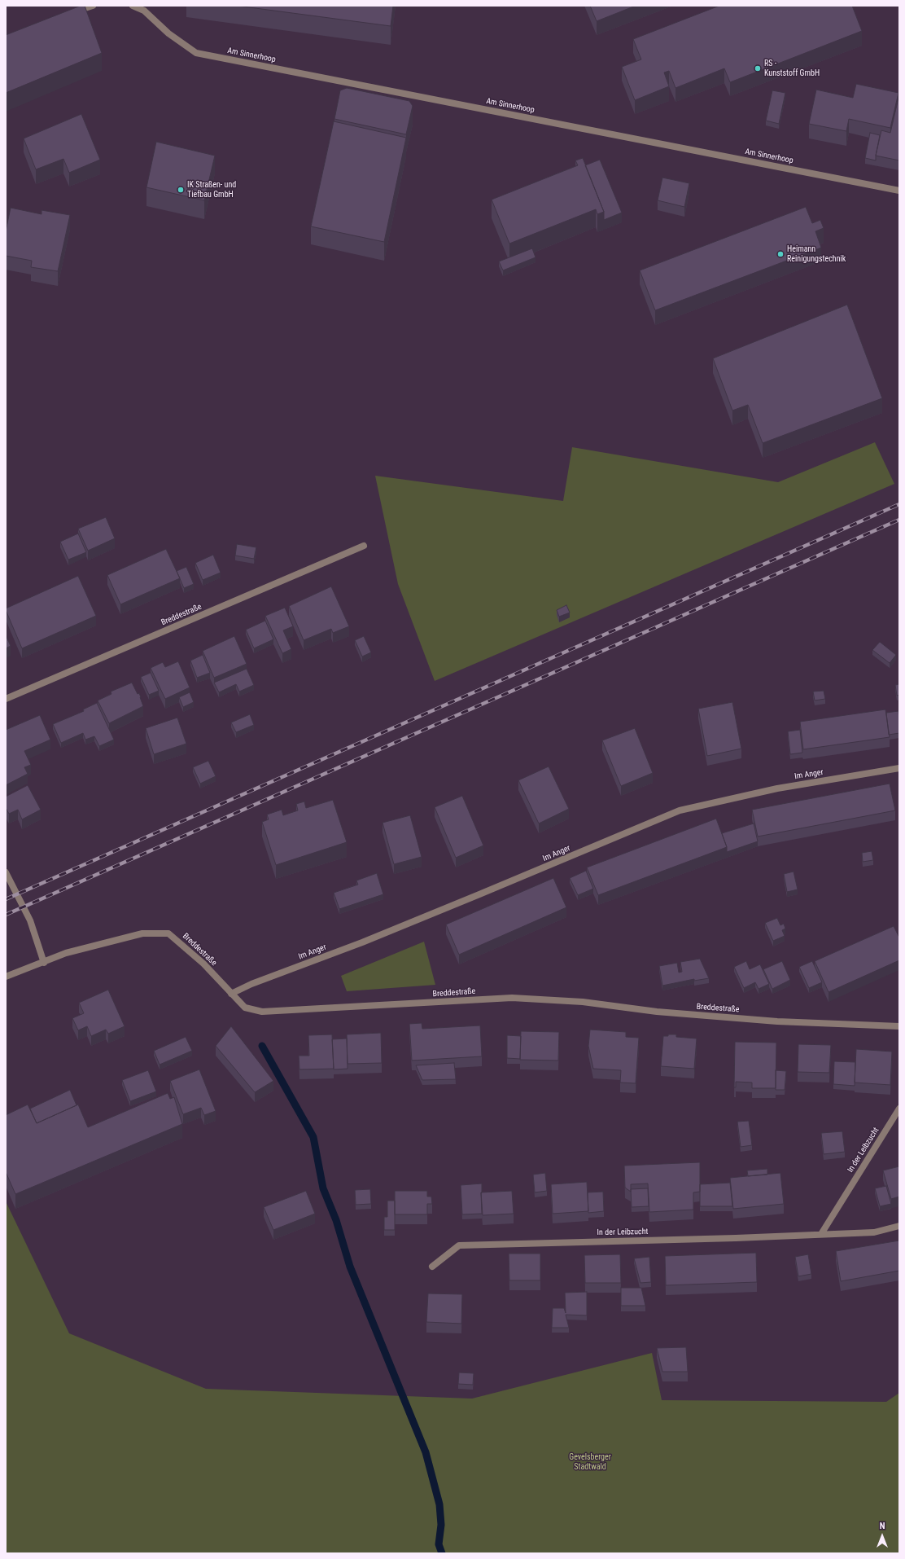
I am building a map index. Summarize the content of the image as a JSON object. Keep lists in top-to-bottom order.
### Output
{
  "streets": {
    "street": [
      "Am Sinnerhoop",
      "Breddestraße",
      "Im Anger",
      "In der Leibzucht"
    ]
  },
  "crossings": [
    ["Breddestraße", "Im Anger"]
  ],
  "parks": ["Gevelsberger Stadtwald"],
  "places": ["RS - Kunststoff GmbH", "IK Straßen- und Tiefbau GmbH", "Heimann Reinigungstechnik"],
  "north": "top"
}
